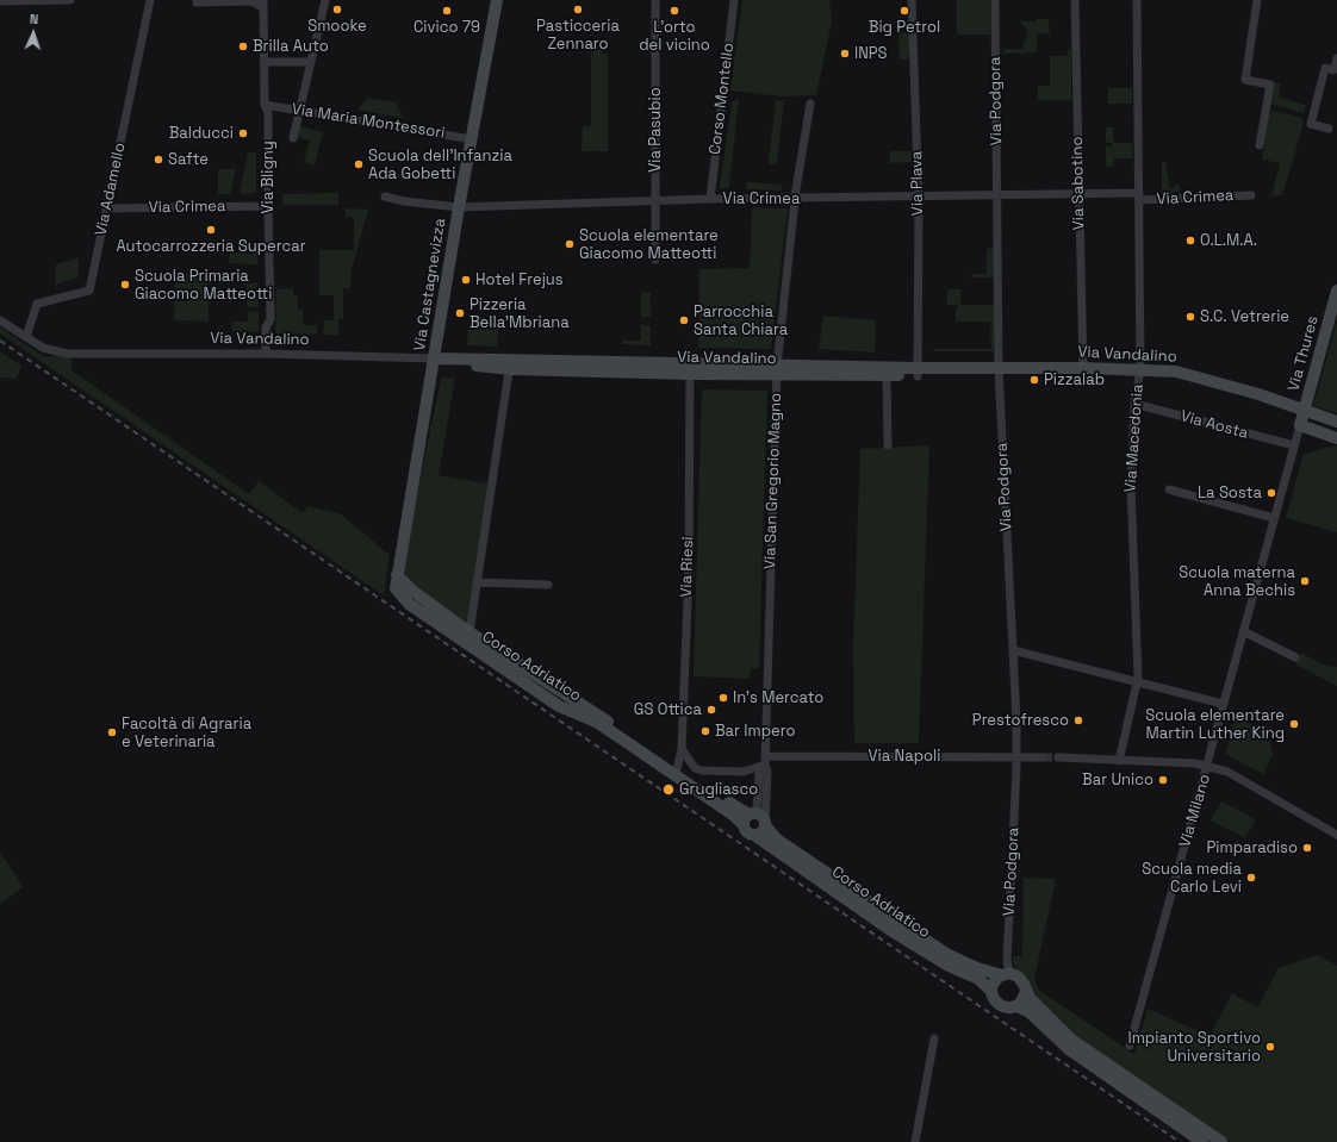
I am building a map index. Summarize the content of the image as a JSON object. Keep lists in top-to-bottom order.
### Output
{
  "streets": {
    "street": [
      "Corso Montello",
      "Via Podgora",
      "Via Maria Montessori",
      "Via Pasubio",
      "Via Bligny",
      "Via Plava",
      "Via Sabotino",
      "Via Adamello",
      "Via Crimea",
      "Via Castagnevizza",
      "Via Vandalino",
      "Via Thures",
      "Via Aosta",
      "Via Macedonia",
      "Via San Gregorio Magno",
      "Via Riesi",
      "Corso Adriatico",
      "Via Napoli",
      "Via Milano"
    ]
  },
  "crossings": [
    ["Corso Montello", "Via Crimea"],
    ["Via Podgora", "Via Crimea"],
    ["Via Podgora", "Via Vandalino"],
    ["Via Podgora", "Corso Adriatico"],
    ["Via Podgora", "Via Napoli"],
    ["Via Maria Montessori", "Via Bligny"],
    ["Via Maria Montessori", "Via Castagnevizza"],
    ["Via Pasubio", "Via Crimea"],
    ["Via Bligny", "Via Crimea"],
    ["Via Bligny", "Via Vandalino"],
    ["Via Plava", "Via Crimea"],
    ["Via Plava", "Via Vandalino"],
    ["Via Sabotino", "Via Crimea"],
    ["Via Sabotino", "Via Vandalino"],
    ["Via Adamello", "Via Crimea"],
    ["Via Adamello", "Via Vandalino"],
    ["Via Crimea", "Via Castagnevizza"],
    ["Via Crimea", "Via Macedonia"],
    ["Via Crimea", "Via San Gregorio Magno"],
    ["Via Castagnevizza", "Via Vandalino"],
    ["Via Castagnevizza", "Corso Adriatico"],
    ["Via Vandalino", "Via Thures"],
    ["Via Vandalino", "Via Macedonia"],
    ["Via Vandalino", "Via San Gregorio Magno"],
    ["Via Vandalino", "Via Riesi"],
    ["Via Vandalino", "Corso Adriatico"],
    ["Via Thures", "Via Milano"],
    ["Via Aosta", "Via Macedonia"],
    ["Via Aosta", "Via Milano"],
    ["Via San Gregorio Magno", "Corso Adriatico"],
    ["Via San Gregorio Magno", "Via Napoli"],
    ["Via Riesi", "Corso Adriatico"],
    ["Via Riesi", "Via Napoli"]
  ],
  "places": [
    "Smooke",
    "Pasticceria Zennaro",
    "Civico 79",
    "L'orto del vicino",
    "Big Petrol",
    "Brilla Auto",
    "INPS",
    "Balducci",
    "Safte",
    "Scuola dell'Infanzia Ada Gobetti",
    "Autocarrozzeria Supercar",
    "O.L.M.A.",
    "Scuola elementare Giacomo Matteotti",
    "Hotel Frejus",
    "Scuola Primaria Giacomo Matteotti",
    "Pizzeria Bella'Mbriana",
    "S.C. Vetrerie",
    "Parrocchia Santa Chiara",
    "Pizzalab",
    "La Sosta",
    "Scuola materna Anna Bechis",
    "In's Mercato",
    "GS Ottica",
    "Prestofresco",
    "Scuola elementare Martin Luther King",
    "Bar Impero",
    "Facoltà di Agraria e Veterinaria",
    "Bar Unico",
    "Grugliasco",
    "Pimparadiso",
    "Scuola media Carlo Levi",
    "Impianto Sportivo Universitario"
  ],
  "north": "top"
}
